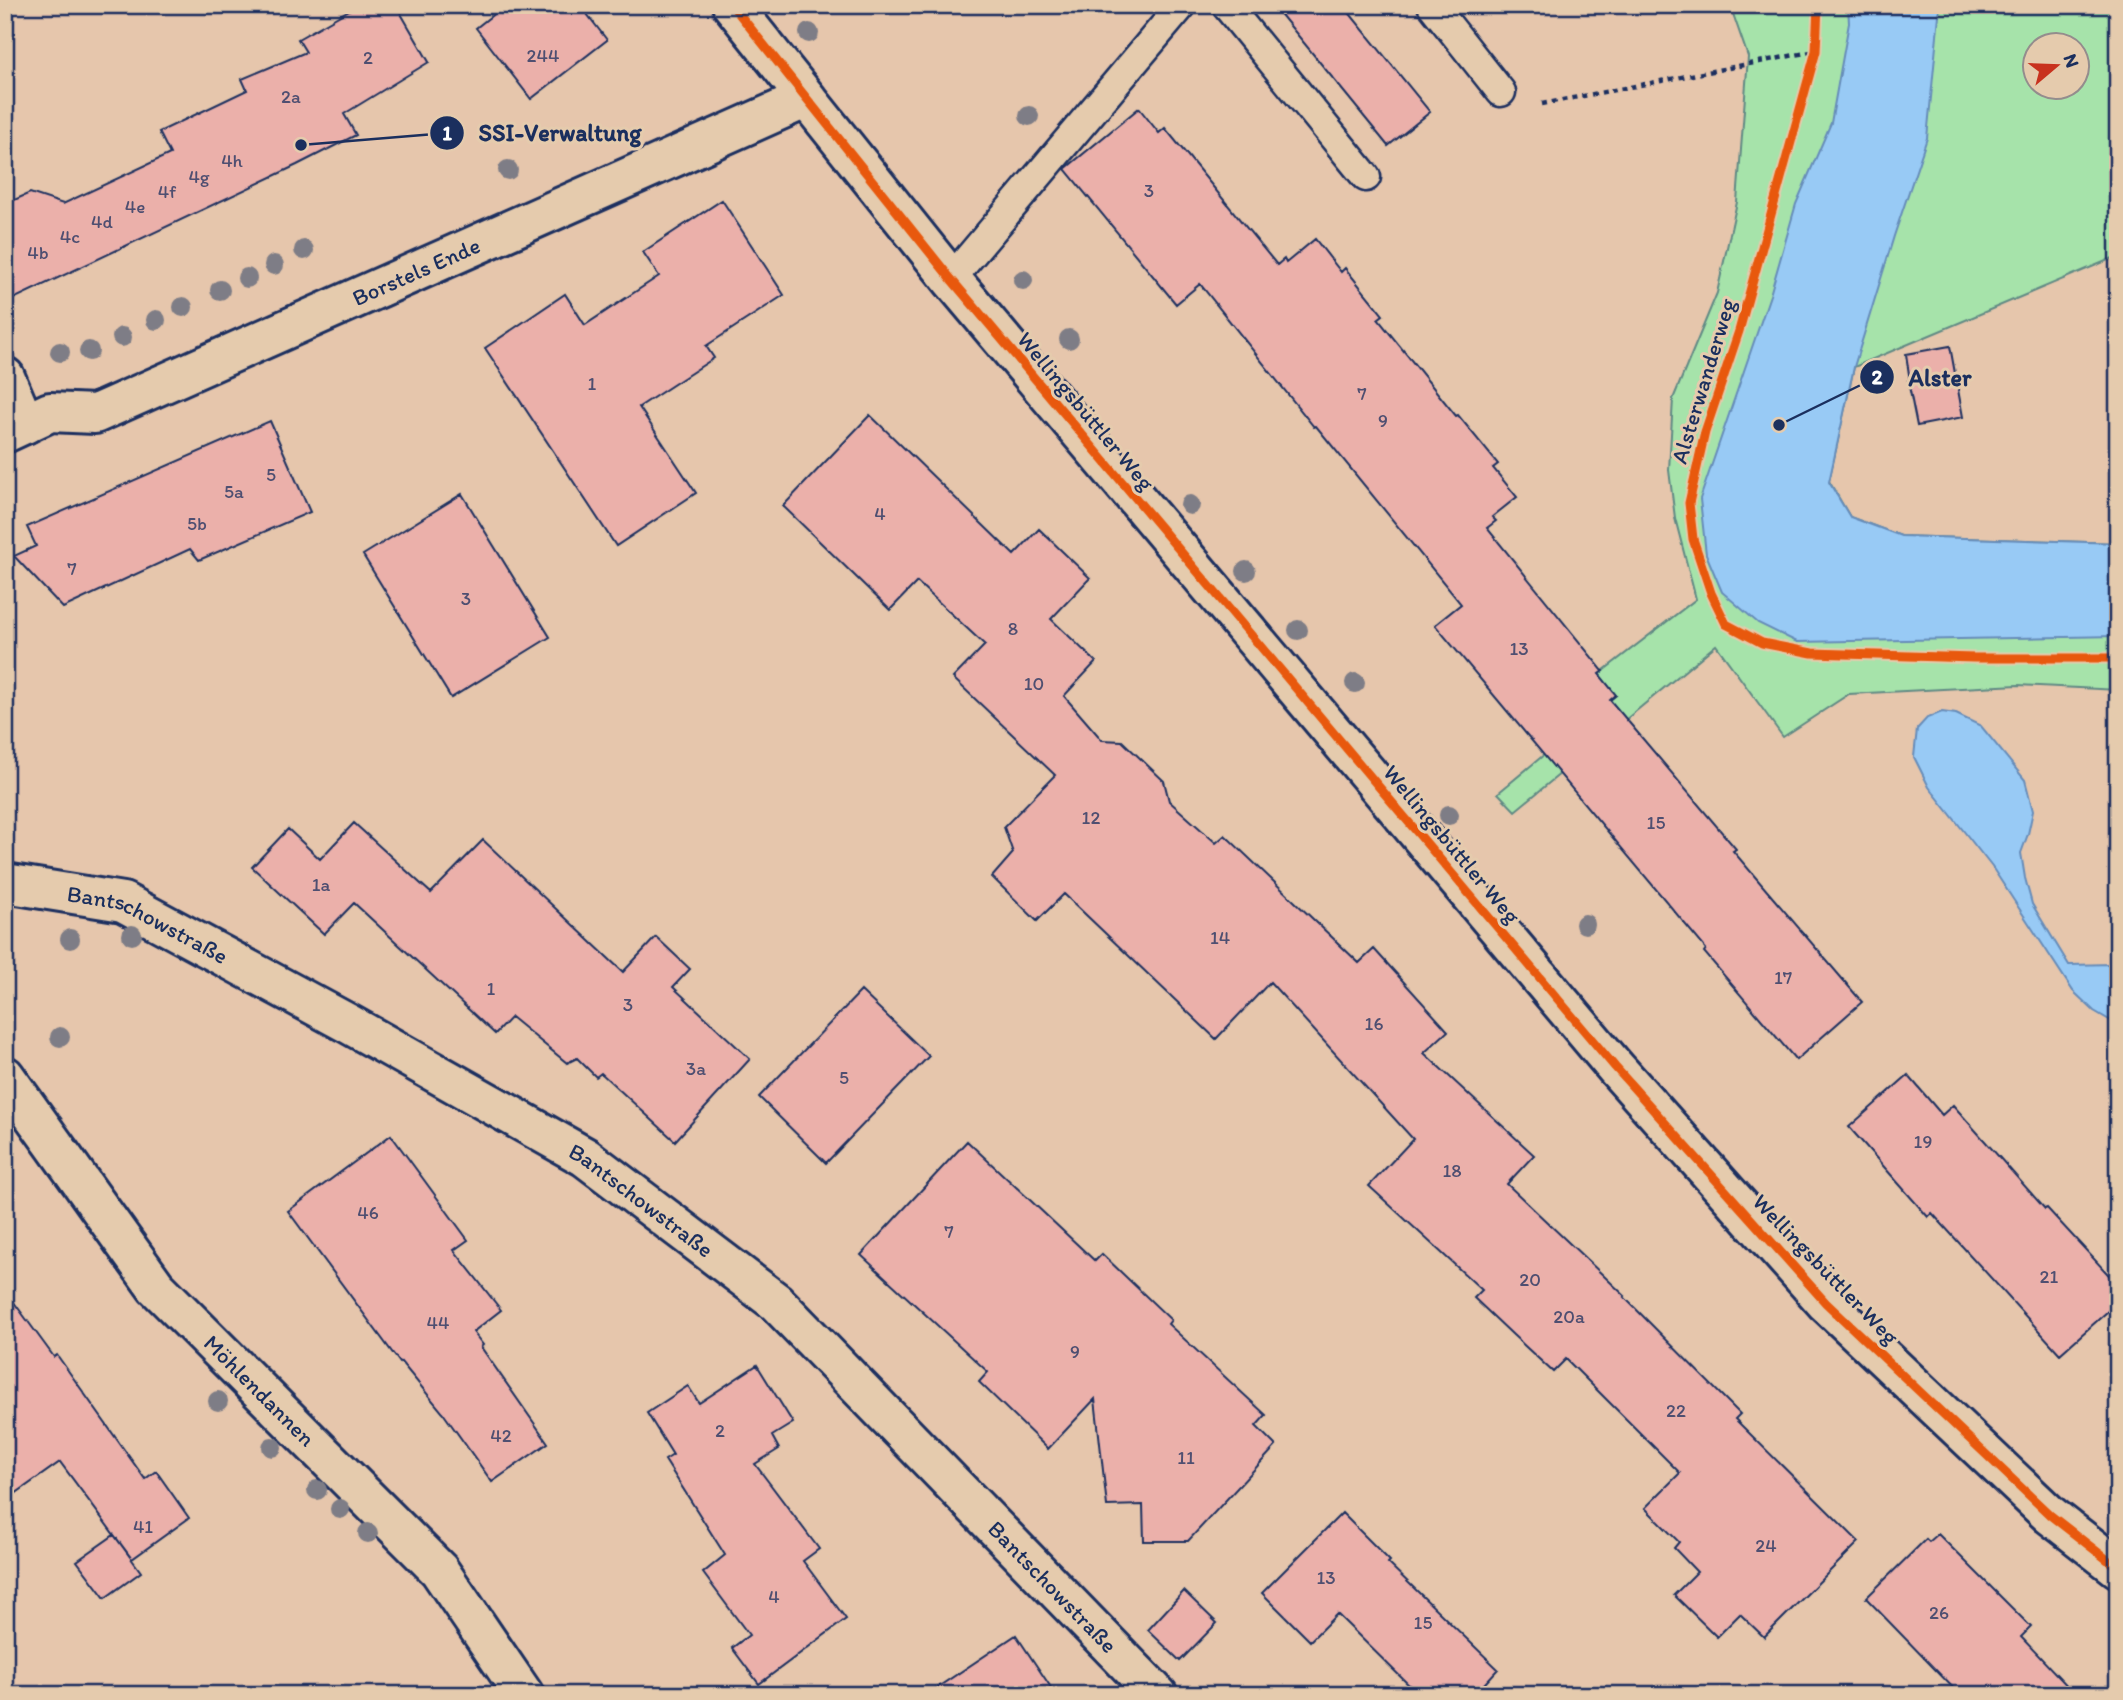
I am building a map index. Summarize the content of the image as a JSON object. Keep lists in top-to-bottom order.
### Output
{
  "streets": {
    "street": [
      "Borstels Ende",
      "Wellingsbüttler Weg",
      "Bantschowstraße",
      "Möhlendannen"
    ],
    "cycle path": ["Alsterwanderweg"]
  },
  "crossings": [
    ["Borstels Ende", "Wellingsbüttler Weg"]
  ],
  "places": ["SSI-Verwaltung", "Alster"],
  "house_numbers": [
    "244",
    "2",
    "2a",
    "4h",
    "4g",
    "3",
    "4f",
    "4e",
    "4d",
    "4c",
    "4b",
    "1",
    "7",
    "9",
    "5",
    "5a",
    "4",
    "5b",
    "7",
    "3",
    "8",
    "13",
    "10",
    "12",
    "15",
    "1a",
    "14",
    "17",
    "1",
    "3",
    "16",
    "3a",
    "5",
    "19",
    "18",
    "46",
    "7",
    "21",
    "20",
    "20a",
    "44",
    "9",
    "22",
    "2",
    "42",
    "11",
    "41",
    "24",
    "13",
    "4",
    "26",
    "15"
  ],
  "north": "right"
}
